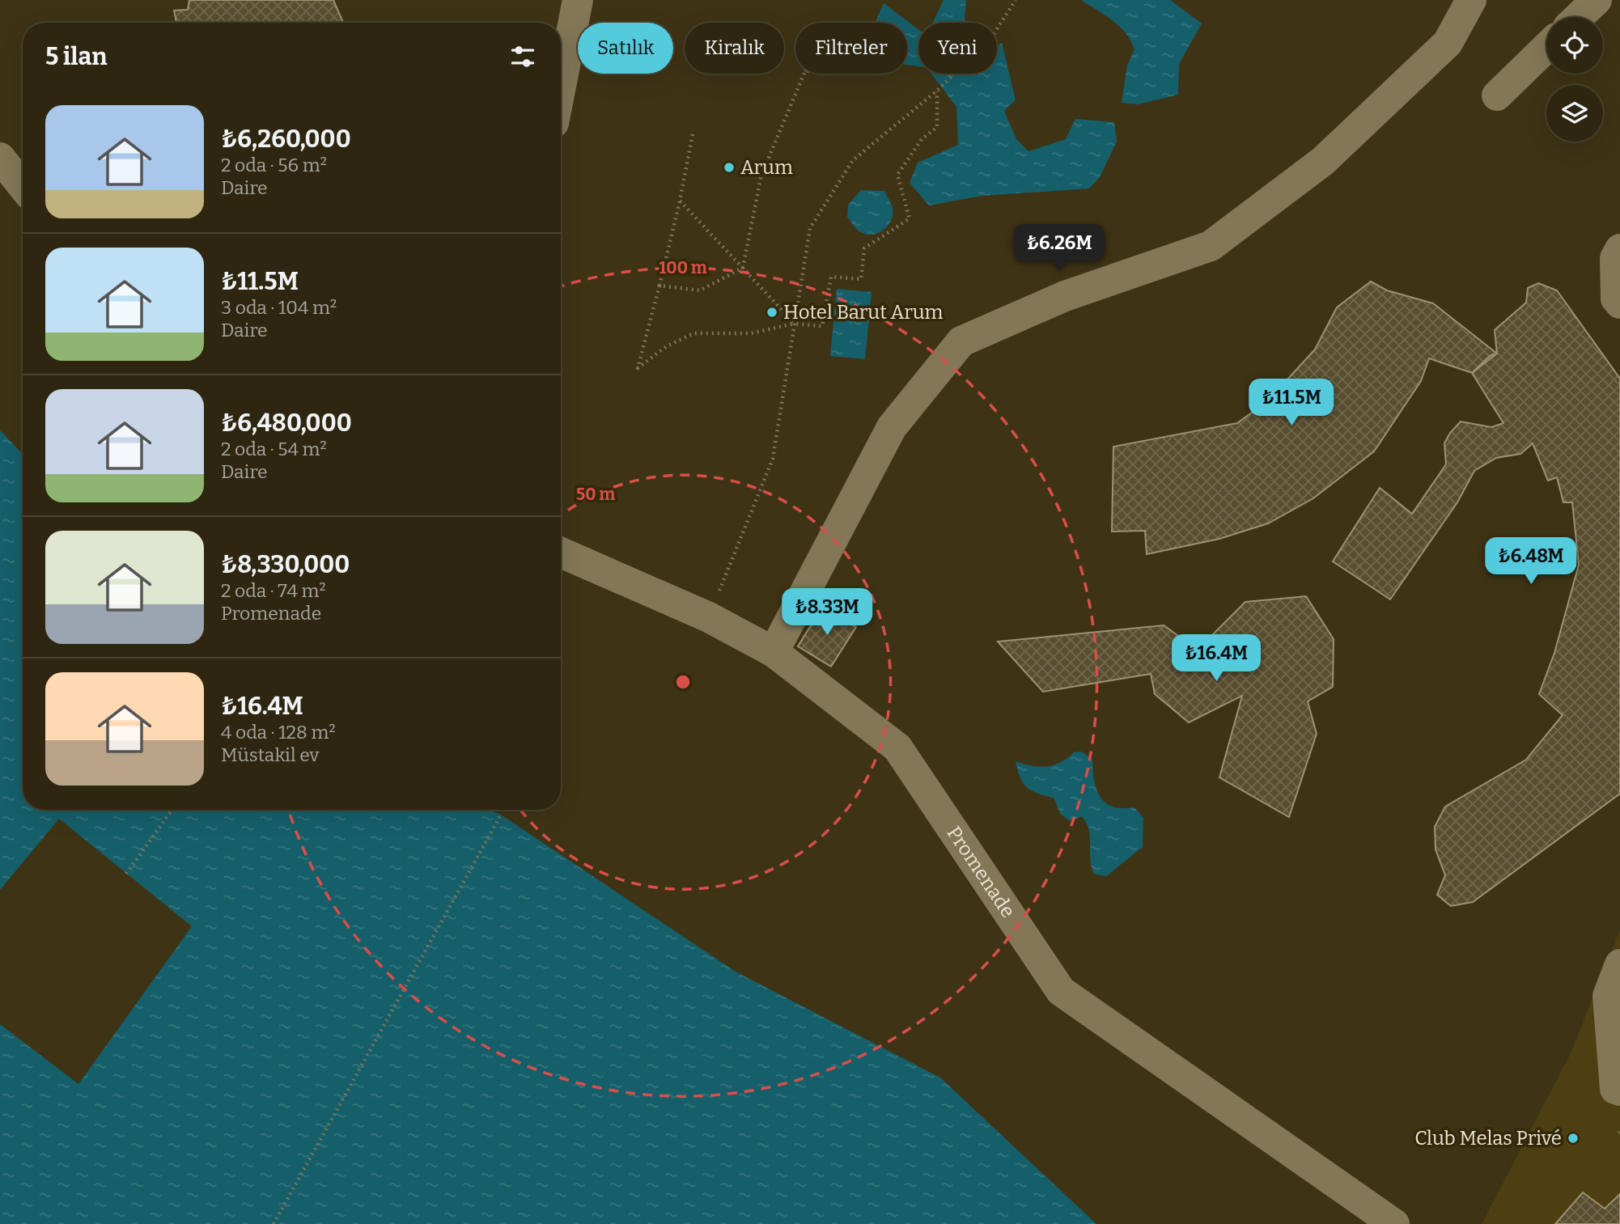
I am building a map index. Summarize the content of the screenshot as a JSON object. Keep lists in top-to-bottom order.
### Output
{
  "streets": {
    "street": ["Promenade"]
  },
  "places": ["Arum", "Hotel Barut Arum", "Club Melas Privé"],
  "page": {
    "chip": [
      "Satılık",
      "Kiralık",
      "Filtreler",
      "Yeni"
    ],
    "heading": "5 ilan",
    "list": [
      {
        "name": "₺6,260,000",
        "note": "2 oda · 56 m² · Daire"
      },
      {
        "name": "₺11.5M",
        "note": "3 oda · 104 m² · Daire"
      },
      {
        "name": "₺6,480,000",
        "note": "2 oda · 54 m² · Daire"
      },
      {
        "name": "₺8,330,000",
        "note": "2 oda · 74 m² · Promenade"
      },
      {
        "name": "₺16.4M",
        "note": "4 oda · 128 m² · Müstakil ev"
      }
    ],
    "price": [
      "₺6.26M",
      "₺11.5M",
      "₺6.48M",
      "₺8.33M",
      "₺16.4M"
    ]
  },
  "rings": ["100 m", "50 m"]
}
